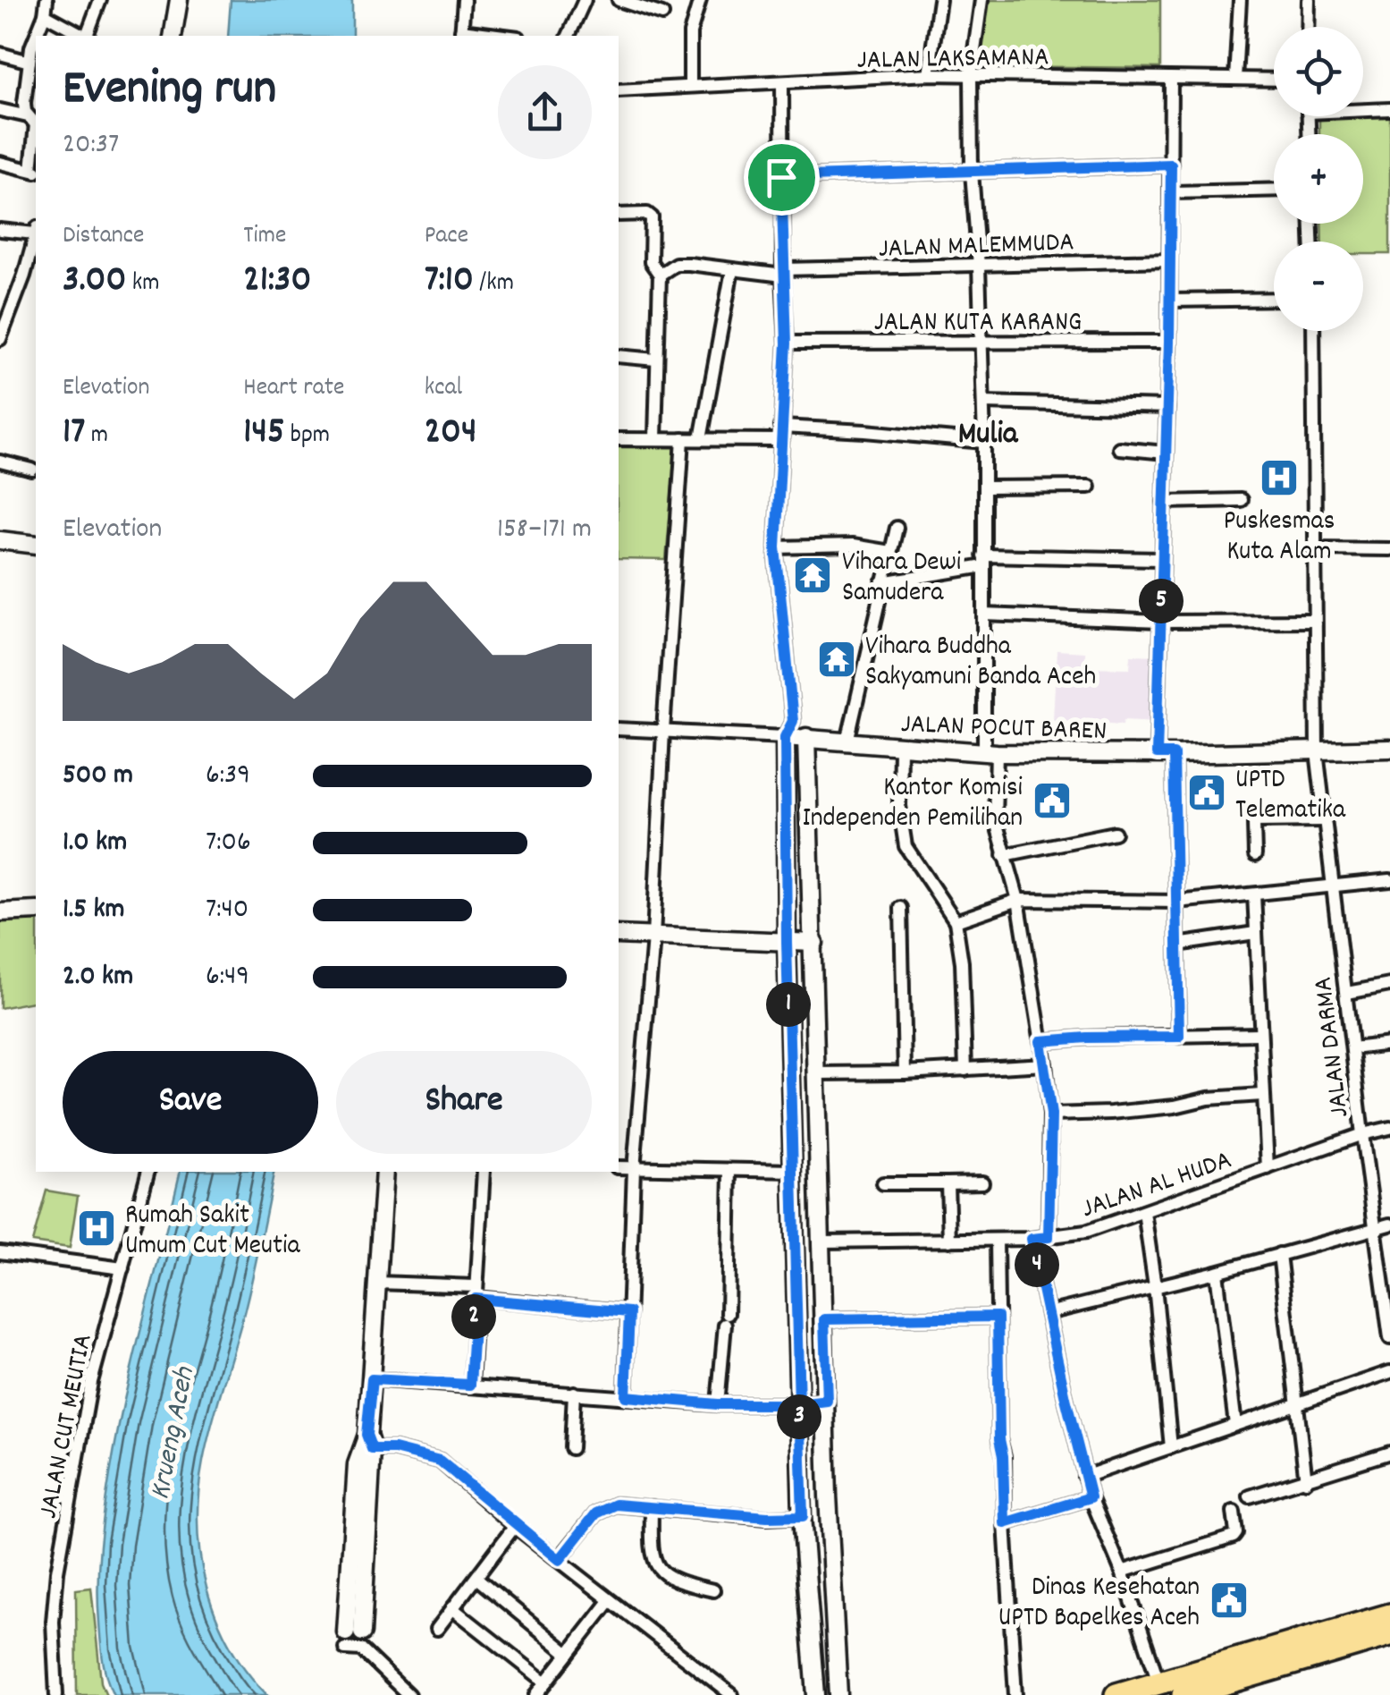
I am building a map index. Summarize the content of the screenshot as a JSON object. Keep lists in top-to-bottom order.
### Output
{
  "streets": {
    "main road": ["JALAN POCUT BAREN"],
    "street": [
      "JALAN LAKSAMANA",
      "JALAN MALEMMUDA",
      "JALAN KUTA KARANG",
      "JALAN DARMA",
      "JALAN AL HUDA",
      "JALAN CUT MEUTIA"
    ]
  },
  "crossings": [
    ["JALAN POCUT BAREN", "JALAN DARMA"],
    ["JALAN DARMA", "JALAN AL HUDA"]
  ],
  "districts": ["Mulia"],
  "water": ["Krueng Aceh"],
  "places": {
    "hospital": ["Puskesmas Kuta Alam", "Rumah Sakit Umum Cut Meutia"],
    "temple": ["Vihara Dewi Samudera", "Vihara Buddha Sakyamuni Banda Aceh"],
    "public building": ["UPTD Telematika", "Kantor Komisi Independen Pemilihan", "Dinas Kesehatan UPTD Bapelkes Aceh"]
  },
  "page": {
    "map_buttons": ["+", "−"],
    "heading": ["Evening run", "20:37"],
    "stats": [
      ["Distance", "3.00 km"],
      ["Time", "21:30"],
      ["Pace", "7:10 /km"],
      ["Elevation", "17 m"],
      ["Heart rate", "145 bpm"],
      ["kcal", "204"]
    ],
    "chart": ["Elevation", "158–171 m"],
    "pins": [
      "5",
      "1",
      "4",
      "2",
      "3"
    ],
    "list": [
      {
        "name": "500 m",
        "note": "6:39"
      },
      {
        "name": "1.0 km",
        "note": "7:06"
      },
      {
        "name": "1.5 km",
        "note": "7:40"
      },
      {
        "name": "2.0 km",
        "note": "6:49"
      }
    ],
    "buttons": ["Save", "Share"]
  }
}
